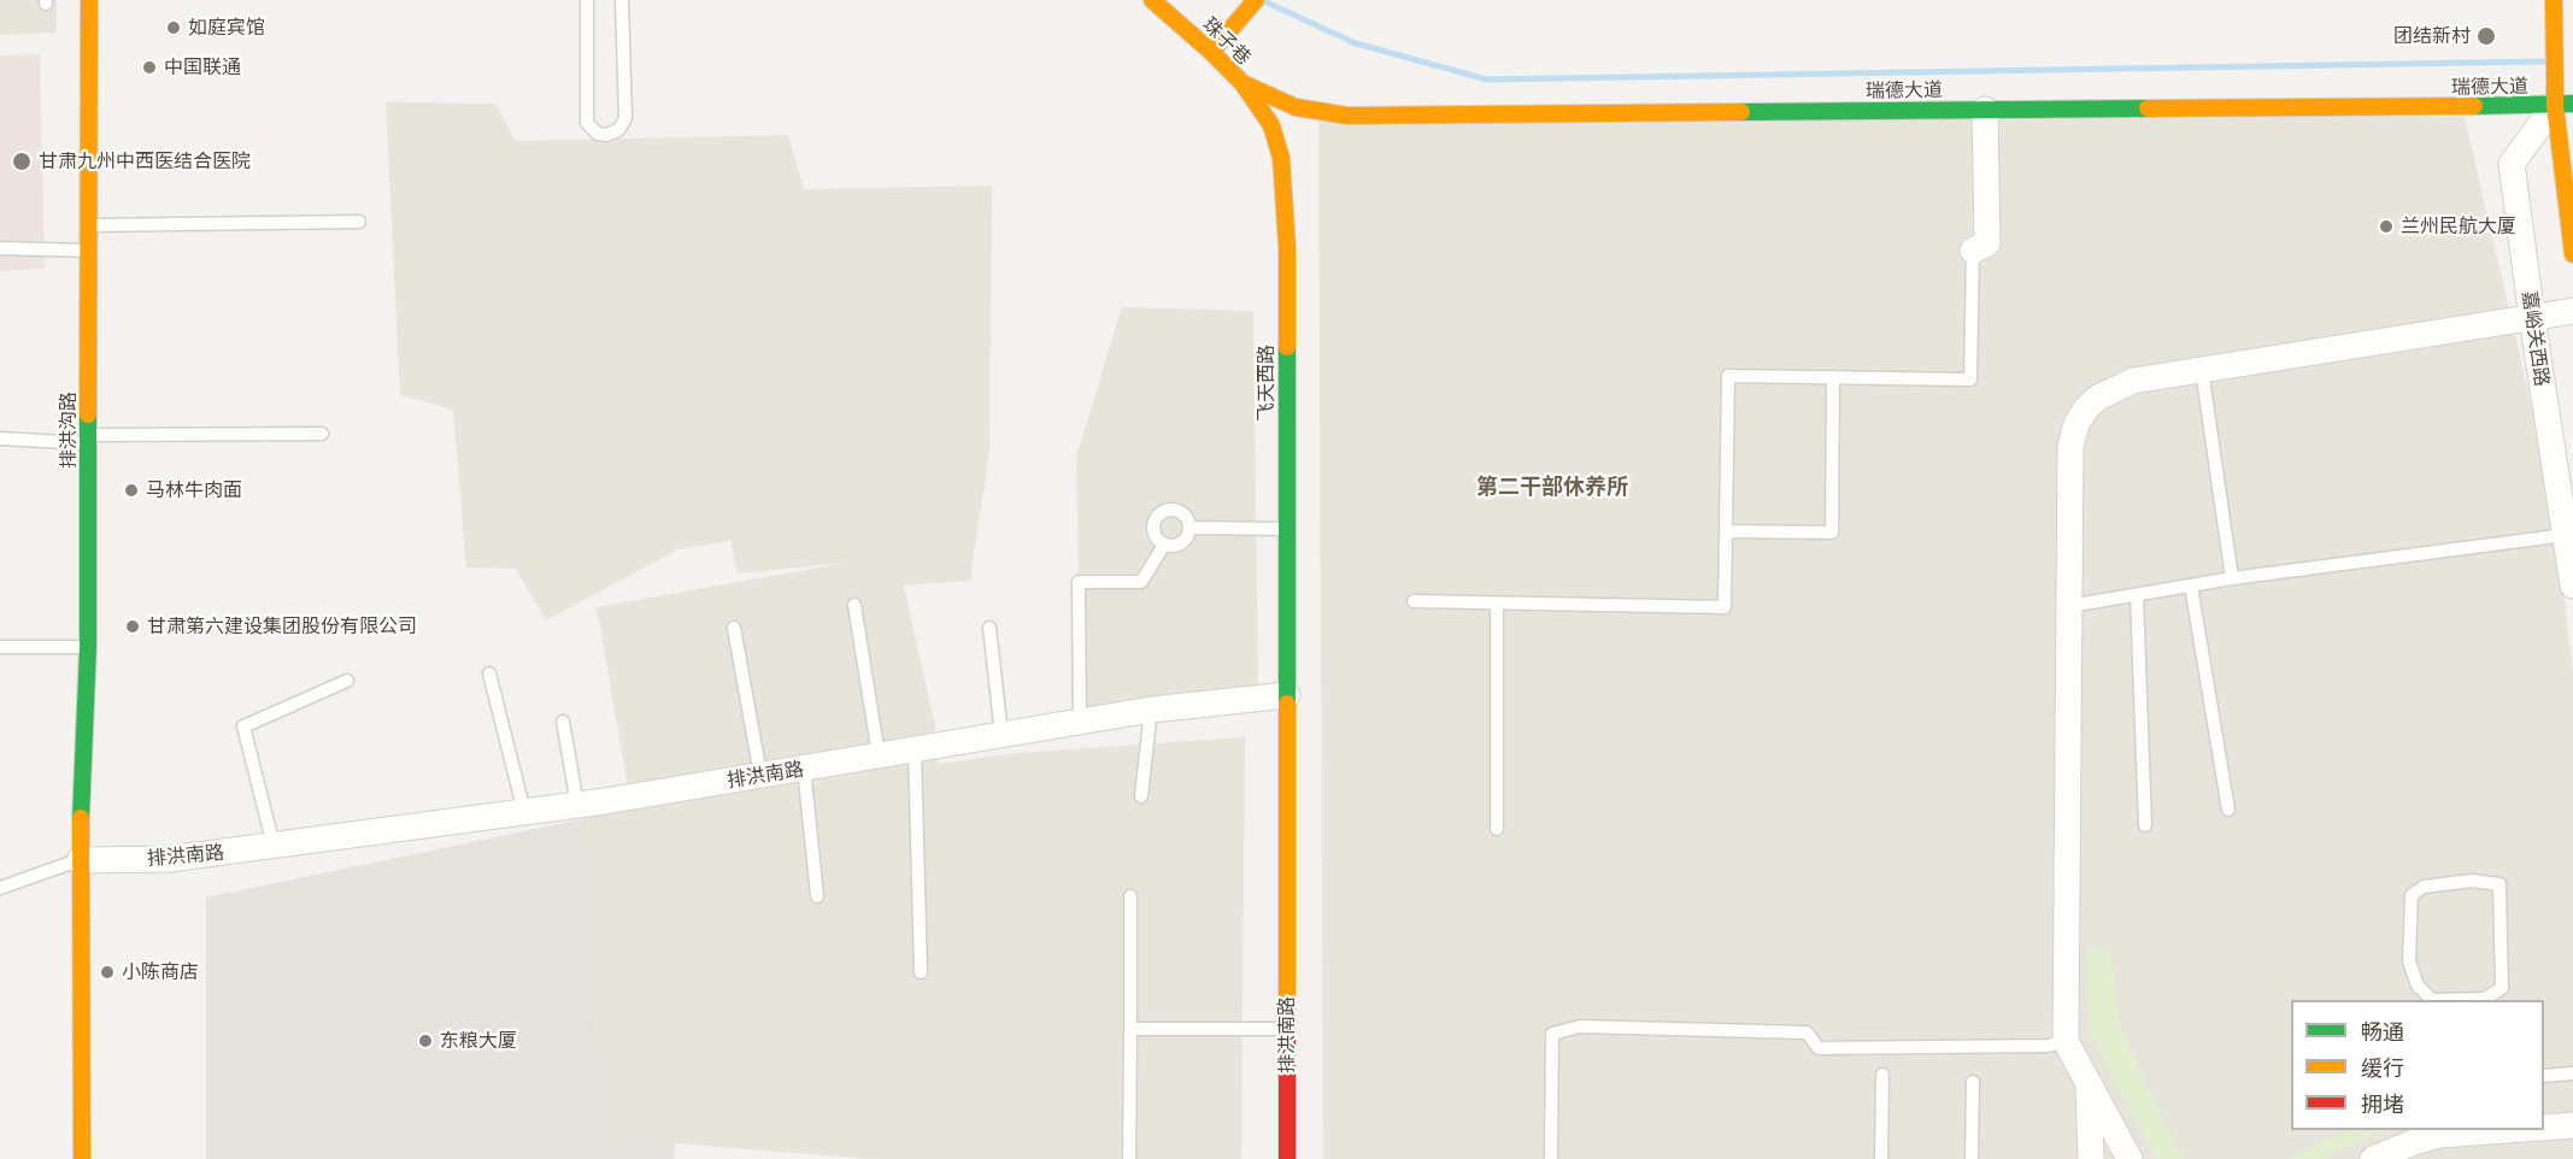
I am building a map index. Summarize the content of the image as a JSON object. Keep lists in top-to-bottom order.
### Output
{
  "streets": {
    "street": [
      "珠子巷",
      "瑞德大道",
      "嘉峪关西路",
      "飞天西路",
      "排洪沟路",
      "排洪南路"
    ]
  },
  "crossings": [
    ["珠子巷", "瑞德大道"],
    ["珠子巷", "飞天西路"],
    ["瑞德大道", "嘉峪关西路"],
    ["瑞德大道", "飞天西路"],
    ["飞天西路", "排洪南路"],
    ["排洪沟路", "排洪南路"]
  ],
  "districts": ["第二干部休养所"],
  "places": [
    "如庭宾馆",
    "团结新村",
    "中国联通",
    "甘肃九州中西医结合医院",
    "兰州民航大厦",
    "马林牛肉面",
    "甘肃第六建设集团股份有限公司",
    "小陈商店",
    "东粮大厦"
  ],
  "legend": ["畅通", "缓行", "拥堵"]
}
